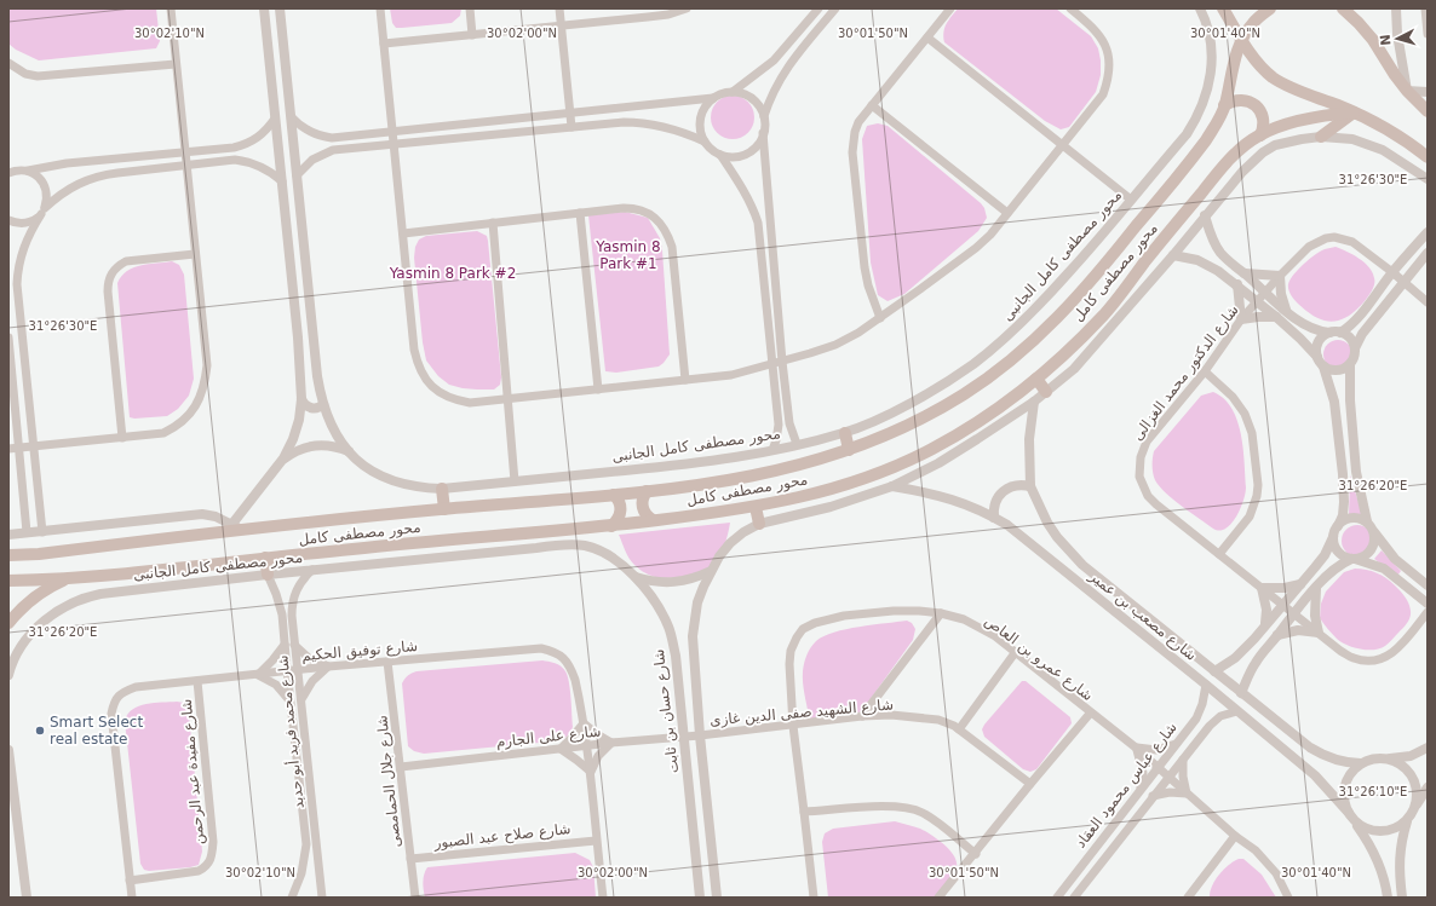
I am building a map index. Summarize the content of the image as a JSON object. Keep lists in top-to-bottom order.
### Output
{
  "streets": {
    "main road": ["محور مصطفى كامل"],
    "street": [
      "محور مصطفى كامل الجانبى",
      "شارع الدكتور محمد الغزالى",
      "شارع مصعب بن عمير",
      "شارع توفيق الحكيم",
      "شارع عمرو بن العاص",
      "شارع حسان بن ثابت",
      "شارع الشهيد صفى الدين غازى",
      "شارع محمد فريد أبو حديد",
      "شارع على الجارم",
      "شارع مفيدة عبد الرحمن",
      "شارع جلال الحمامصى",
      "شارع عباس محمود العقاد",
      "شارع صلاح عبد الصبور"
    ]
  },
  "crossings": [
    ["محور مصطفى كامل الجانبى", "شارع حسان بن ثابت"],
    ["محور مصطفى كامل الجانبى", "شارع محمد فريد أبو حديد"],
    ["شارع مصعب بن عمير", "شارع عباس محمود العقاد"],
    ["شارع توفيق الحكيم", "شارع محمد فريد أبو حديد"],
    ["شارع توفيق الحكيم", "شارع على الجارم"],
    ["شارع توفيق الحكيم", "شارع مفيدة عبد الرحمن"],
    ["شارع توفيق الحكيم", "شارع جلال الحمامصى"],
    ["شارع توفيق الحكيم", "شارع صلاح عبد الصبور"],
    ["شارع عمرو بن العاص", "شارع الشهيد صفى الدين غازى"],
    ["شارع عمرو بن العاص", "شارع عباس محمود العقاد"],
    ["شارع حسان بن ثابت", "شارع الشهيد صفى الدين غازى"],
    ["شارع حسان بن ثابت", "شارع على الجارم"],
    ["شارع الشهيد صفى الدين غازى", "شارع على الجارم"],
    ["شارع على الجارم", "شارع جلال الحمامصى"],
    ["شارع جلال الحمامصى", "شارع صلاح عبد الصبور"]
  ],
  "parks": ["Yasmin 8 Park #1", "Yasmin 8 Park #2"],
  "places": ["Smart Select real estate"],
  "north": "left",
  "coordinates": [
    "30°02'10\"N",
    "30°02'00\"N",
    "30°01'50\"N",
    "30°01'40\"N",
    "31°26'30\"E",
    "31°26'20\"E",
    "31°26'10\"E"
  ]
}
